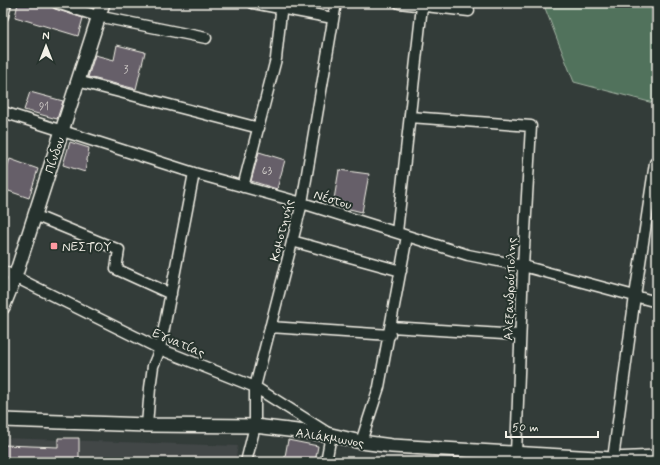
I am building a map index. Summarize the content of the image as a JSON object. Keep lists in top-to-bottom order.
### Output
{
  "streets": {
    "street": [
      "Πίνδου",
      "Νέστου",
      "Κομοτηνής",
      "Αλεξανδρούπολης",
      "Εγνατίας",
      "Αλιάκμωνος"
    ]
  },
  "crossings": [
    ["Πίνδου", "Νέστου"],
    ["Πίνδου", "Εγνατίας"],
    ["Νέστου", "Κομοτηνής"],
    ["Νέστου", "Αλεξανδρούπολης"],
    ["Κομοτηνής", "Εγνατίας"],
    ["Κομοτηνής", "Αλιάκμωνος"],
    ["Αλεξανδρούπολης", "Αλιάκμωνος"],
    ["Εγνατίας", "Αλιάκμωνος"]
  ],
  "places": {
    "transit": ["ΝΕΣΤΟΥ"]
  },
  "house_numbers": ["3", "91", "63"],
  "scale_bar": "50 m",
  "north": "top"
}
